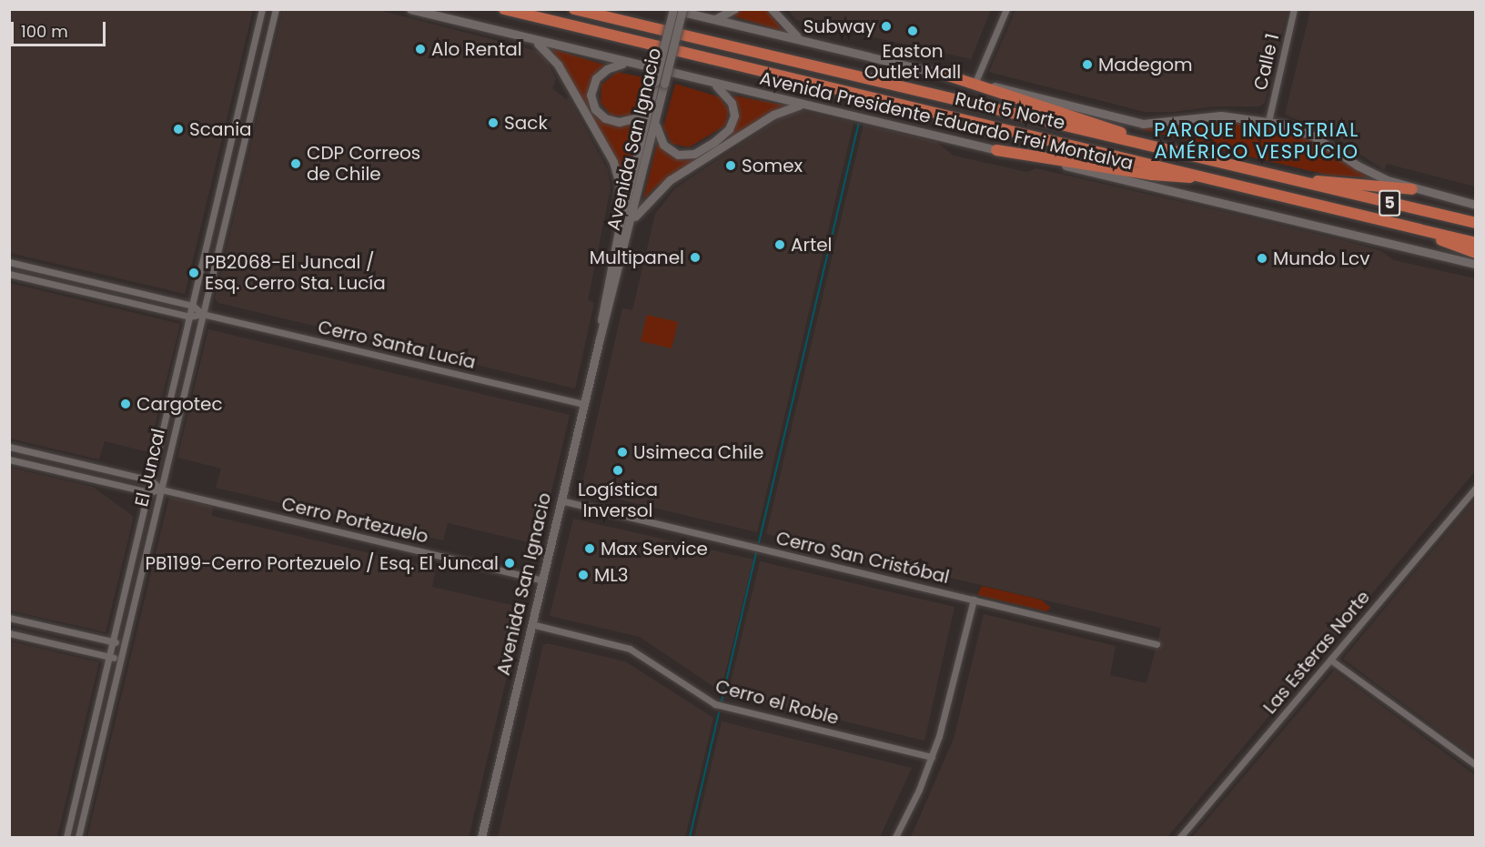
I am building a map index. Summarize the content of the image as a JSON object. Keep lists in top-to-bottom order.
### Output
{
  "streets": {
    "highway": ["Ruta 5 Norte", "5"],
    "main road": ["Avenida Presidente Eduardo Frei Montalva", "Avenida San Ignacio"],
    "street": [
      "Calle 1",
      "Cerro Santa Lucía",
      "El Juncal",
      "Cerro Portezuelo",
      "Cerro San Cristóbal",
      "Las Esteras Norte",
      "Cerro el Roble"
    ]
  },
  "crossings": [
    ["Avenida San Ignacio", "Cerro Santa Lucía"],
    ["Avenida San Ignacio", "Cerro Portezuelo"],
    ["Avenida San Ignacio", "Cerro San Cristóbal"],
    ["Avenida San Ignacio", "Cerro el Roble"],
    ["Cerro Santa Lucía", "El Juncal"],
    ["El Juncal", "Cerro Portezuelo"]
  ],
  "districts": ["PARQUE INDUSTRIAL AMÉRICO VESPUCIO"],
  "places": [
    "Subway",
    "Easton Outlet Mall",
    "Alo Rental",
    "Madegom",
    "Sack",
    "Scania",
    "CDP Correos de Chile",
    "Somex",
    "Artel",
    "Multipanel",
    "Mundo Lcv",
    "PB2068-El Juncal / Esq. Cerro Sta. Lucía",
    "Cargotec",
    "Usimeca Chile",
    "Logística Inversol",
    "Max Service",
    "PB1199-Cerro Portezuelo / Esq. El Juncal",
    "ML3"
  ],
  "scale_bar": "100 m"
}
